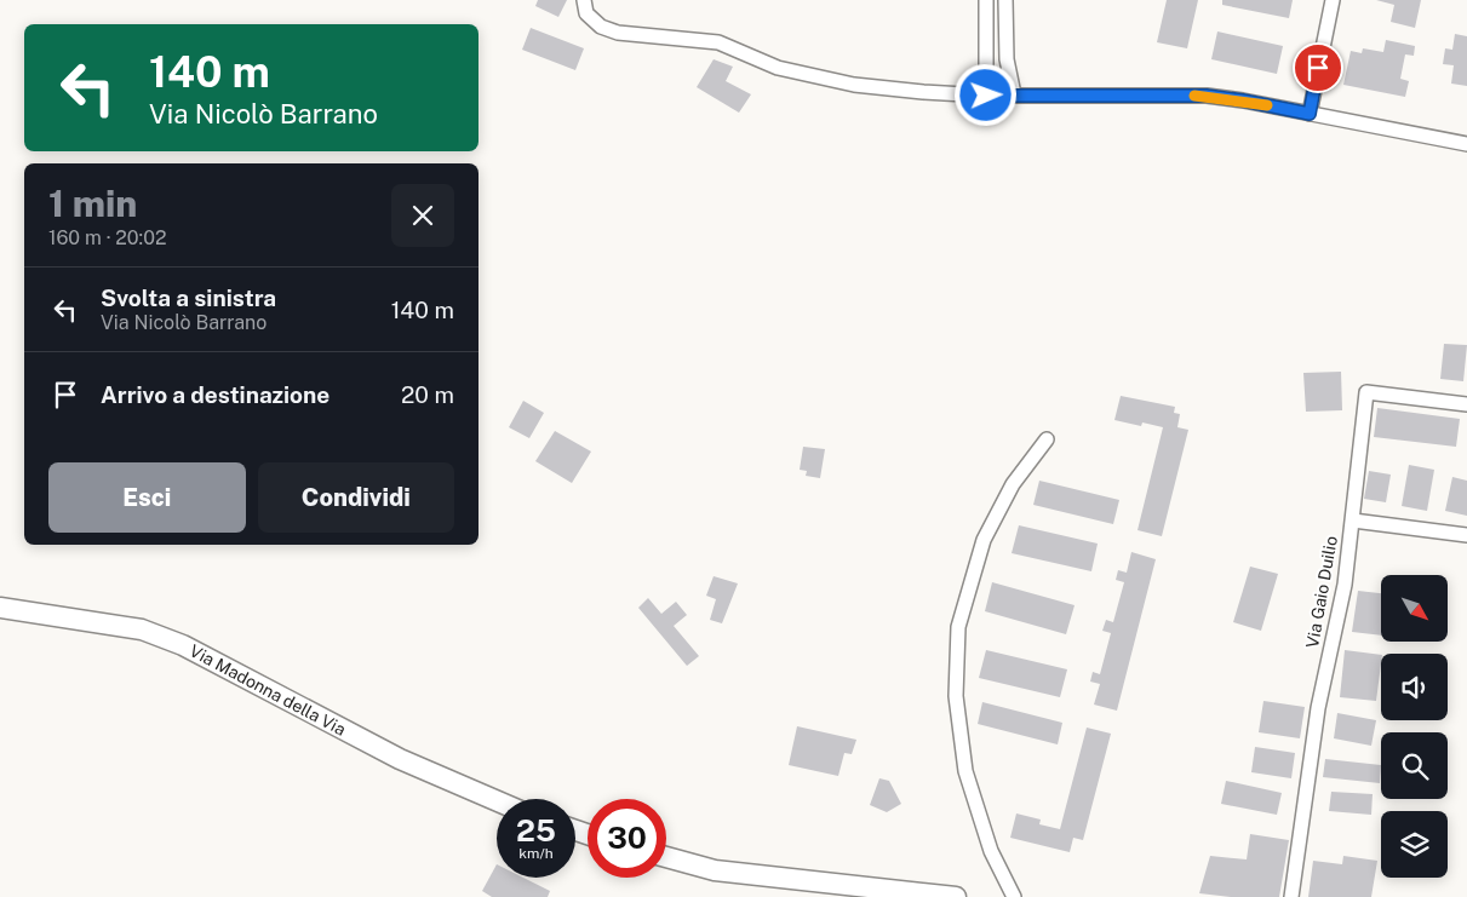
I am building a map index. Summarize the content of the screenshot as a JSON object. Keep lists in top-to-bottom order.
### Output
{
  "streets": {
    "street": ["Via Gaio Duilio", "Via Madonna della Via"]
  },
  "north": "bottom right",
  "page": {
    "turn": ["140 m", "Via Nicolò Barrano"],
    "heading": ["1 min", "160 m · 20:02"],
    "list": [
      {
        "name": "Svolta a sinistra",
        "note": "Via Nicolò Barrano",
        "value": "140 m"
      },
      {
        "name": "Arrivo a destinazione",
        "value": "20 m"
      }
    ],
    "buttons": ["Esci", "Condividi"],
    "speed": "25 km/h",
    "limit": "30"
  }
}
